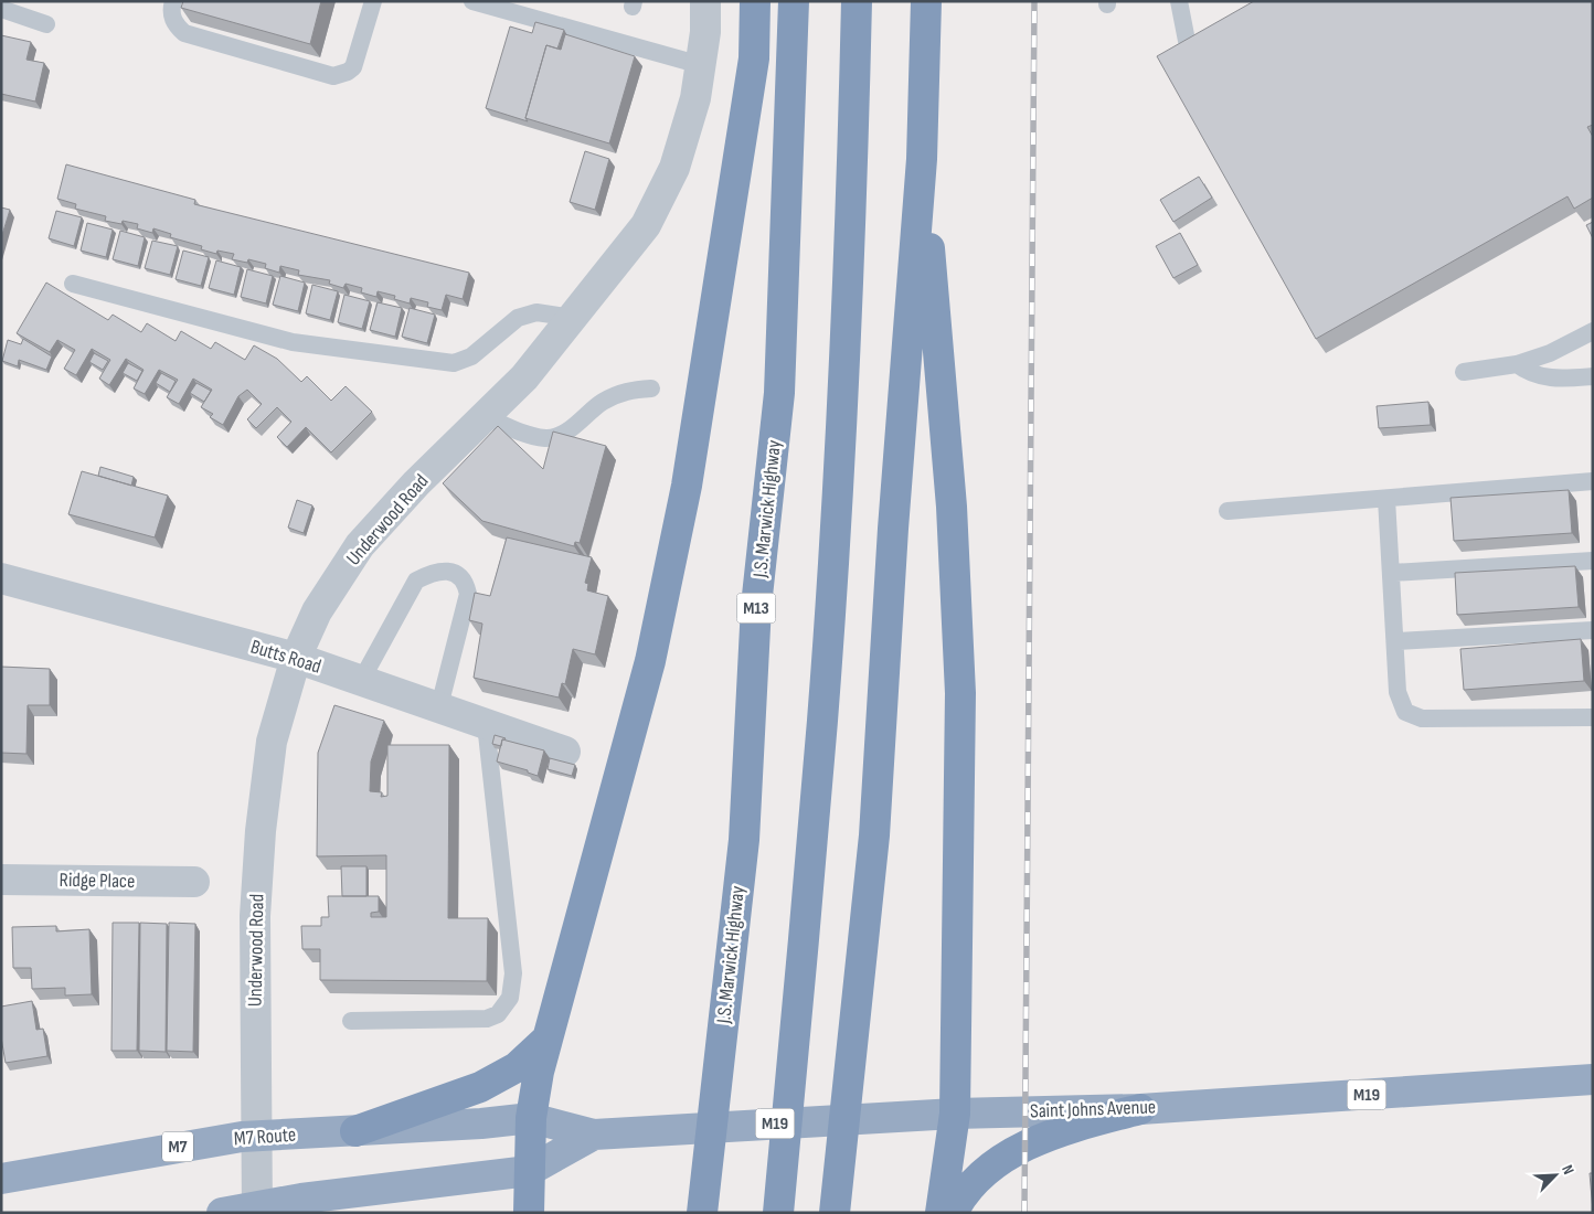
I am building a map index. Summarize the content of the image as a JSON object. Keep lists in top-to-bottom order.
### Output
{
  "streets": {
    "highway": [
      "J.S. Marwick Highway",
      "M13",
      "M19",
      "Saint Johns Avenue",
      "M7 Route",
      "M7"
    ],
    "street": ["Underwood Road", "Butts Road", "Ridge Place"]
  },
  "crossings": [
    ["Underwood Road", "Butts Road"],
    ["Saint Johns Avenue", "M7 Route"]
  ],
  "north": "top right"
}
